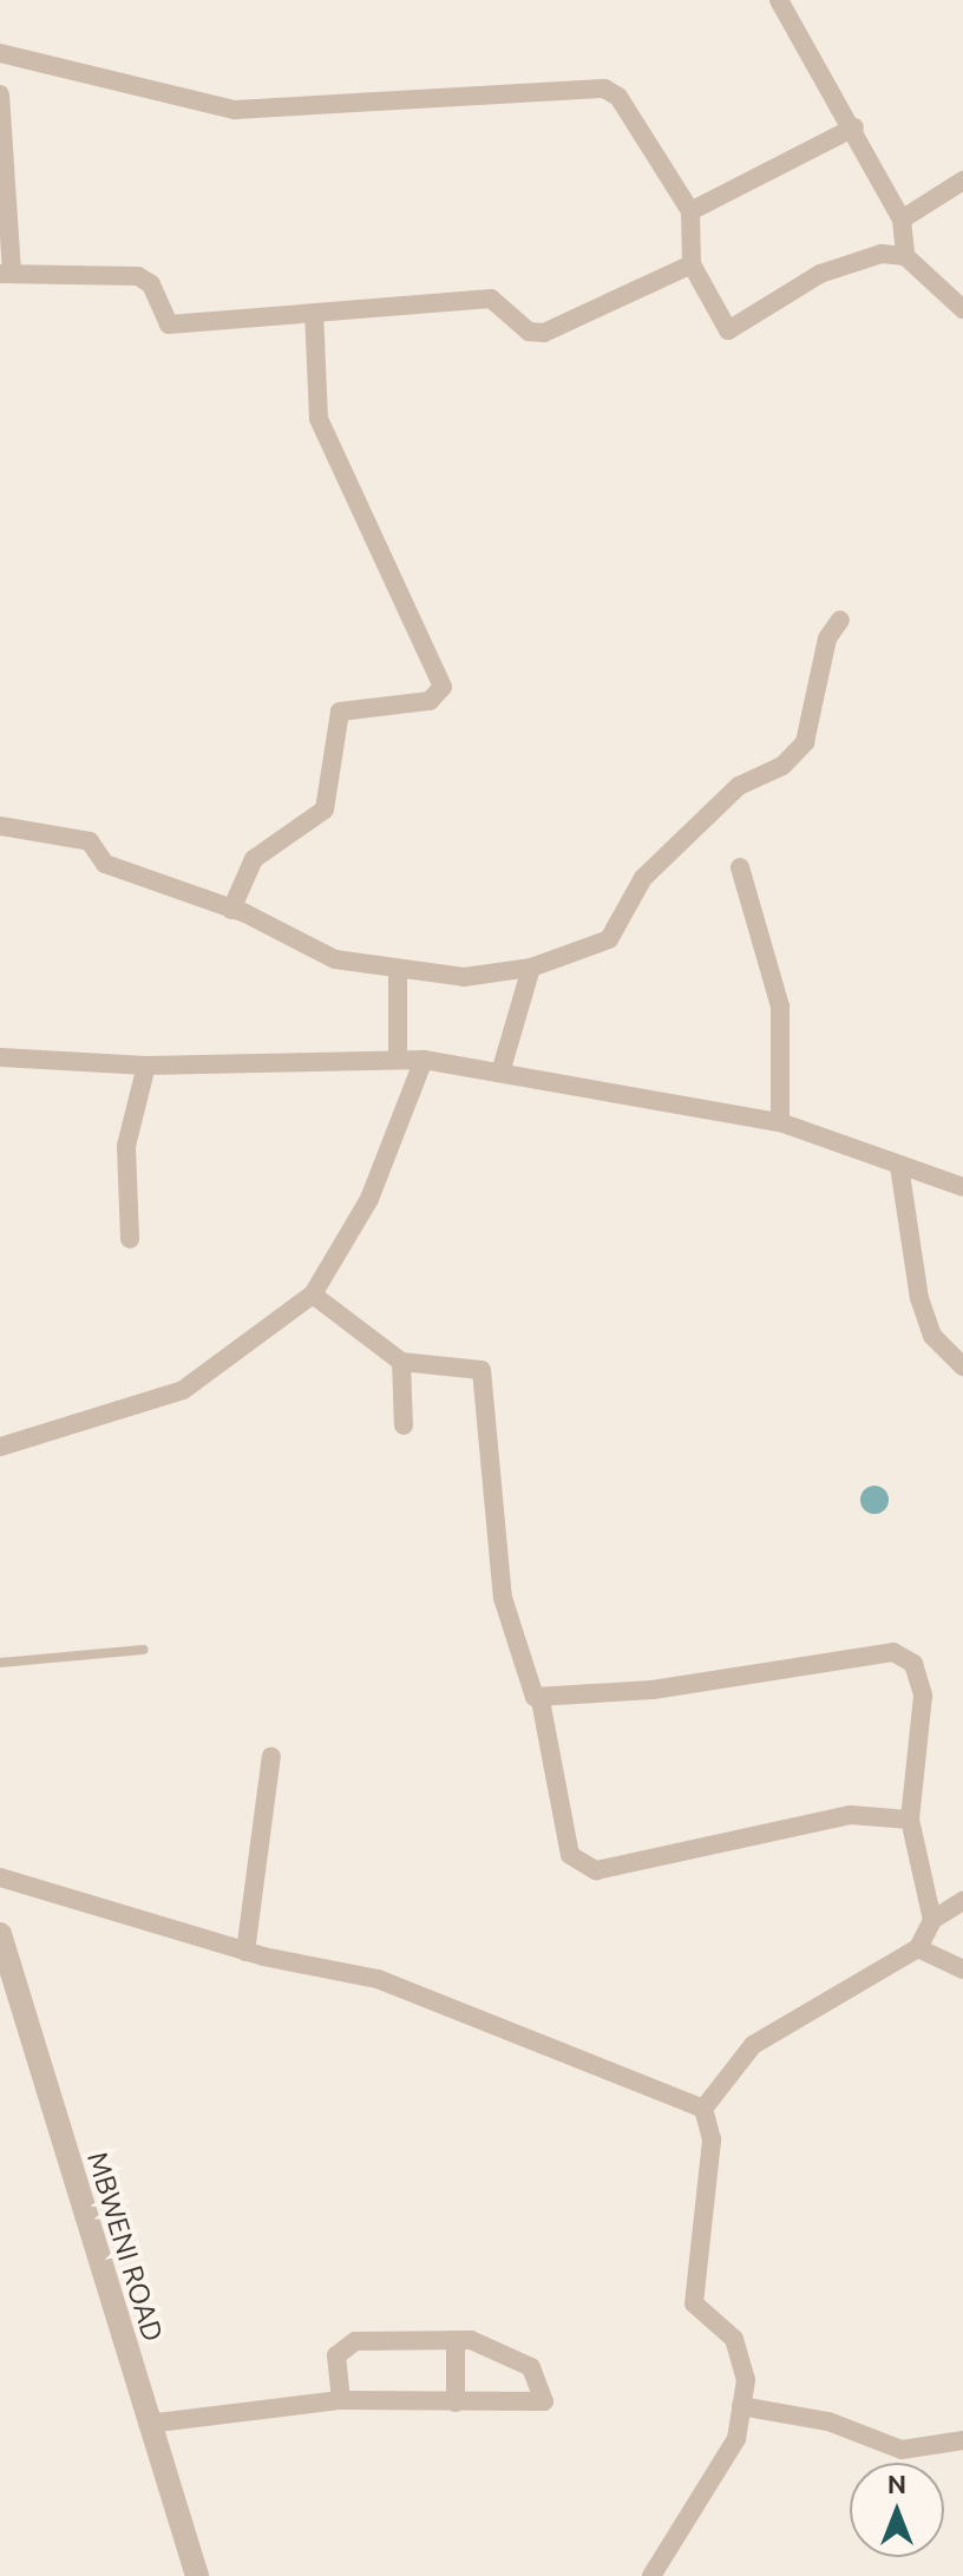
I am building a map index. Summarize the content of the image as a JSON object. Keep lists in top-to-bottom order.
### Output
{
  "streets": {
    "street": ["MBWENI ROAD"]
  },
  "north": "top"
}
